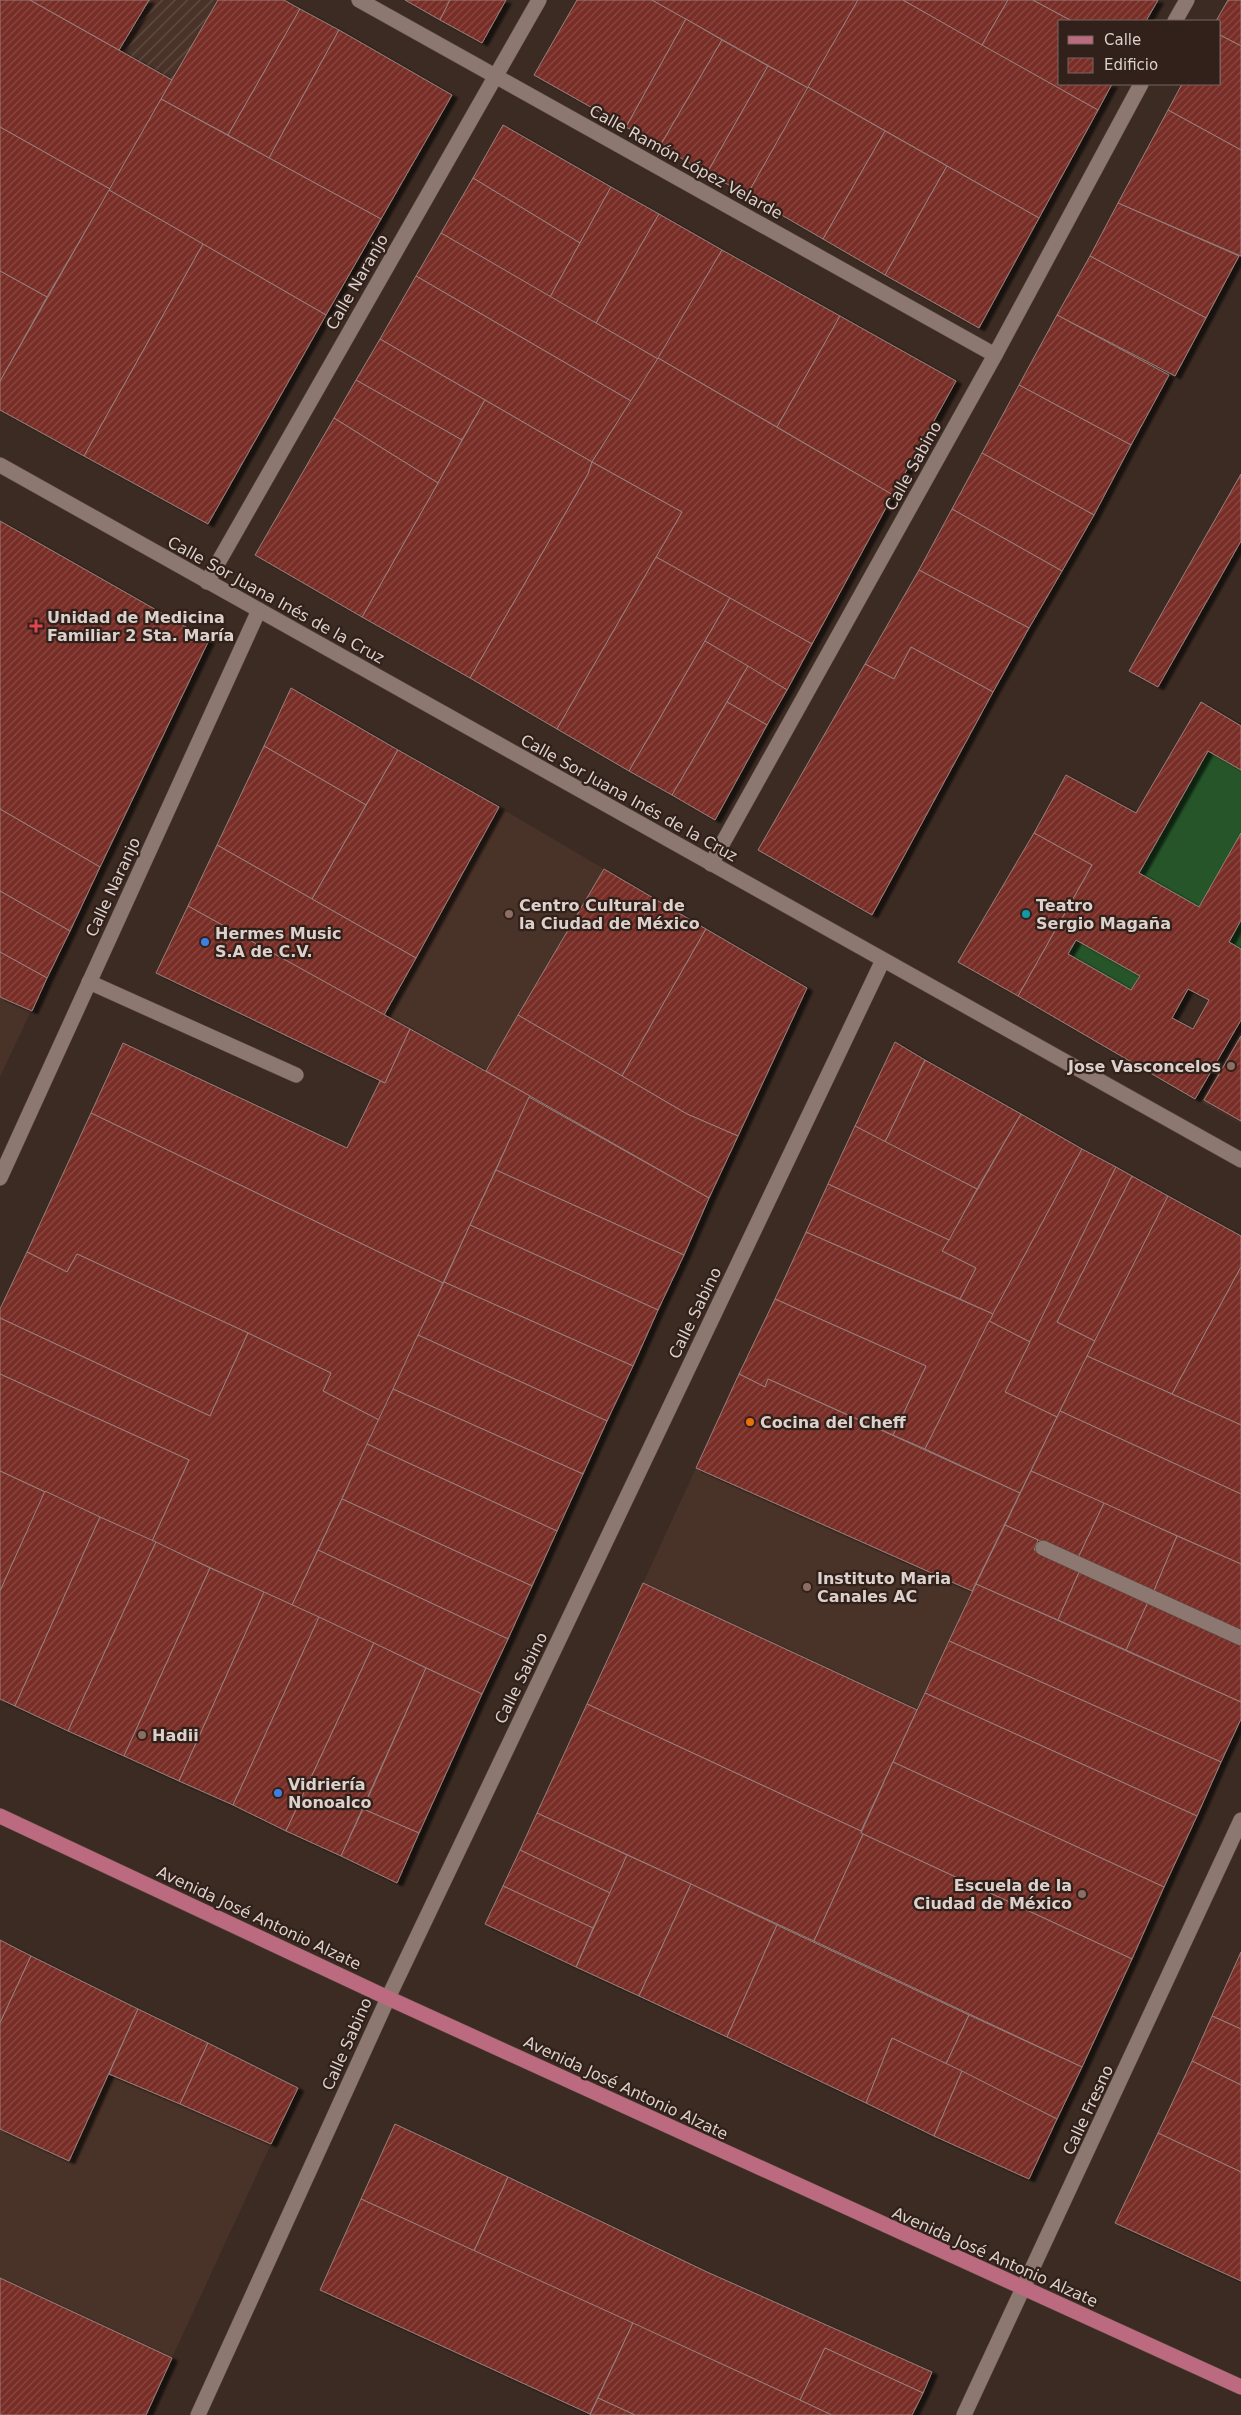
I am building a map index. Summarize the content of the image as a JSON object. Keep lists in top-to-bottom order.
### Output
{
  "streets": {
    "main road": ["Avenida José Antonio Alzate"],
    "street": [
      "Calle Ramón López Velarde",
      "Calle Naranjo",
      "Calle Sabino",
      "Calle Sor Juana Inés de la Cruz",
      "Calle Fresno"
    ]
  },
  "crossings": [
    ["Calle Ramón López Velarde", "Calle Naranjo"],
    ["Calle Ramón López Velarde", "Calle Sabino"],
    ["Calle Naranjo", "Calle Sor Juana Inés de la Cruz"],
    ["Calle Sabino", "Calle Sor Juana Inés de la Cruz"],
    ["Calle Sabino", "Avenida José Antonio Alzate"],
    ["Avenida José Antonio Alzate", "Calle Fresno"]
  ],
  "places": {
    "health": ["Unidad de Medicina Familiar 2 Sta. María"],
    "other": [
      "Centro Cultural de la Ciudad de México",
      "Teatro Sergio Magaña",
      "Hermes Music S.A de C.V.",
      "Jose Vasconcelos",
      "Cocina del Cheff",
      "Instituto Maria Canales AC",
      "Hadii",
      "Vidriería Nonoalco",
      "Escuela de la Ciudad de México"
    ]
  },
  "legend": ["Calle", "Edificio"]
}
